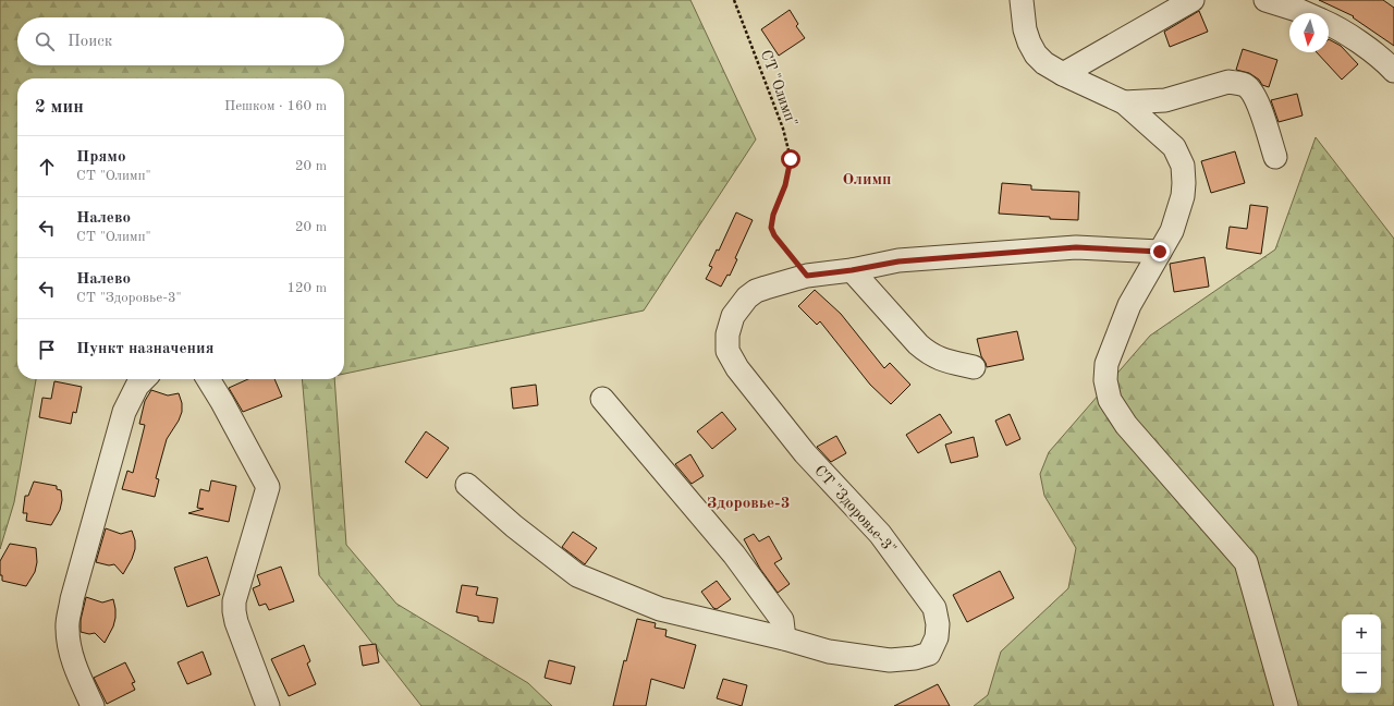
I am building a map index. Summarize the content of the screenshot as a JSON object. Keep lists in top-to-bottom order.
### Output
{
  "streets": {
    "lane": ["СТ \"Здоровье-3\""],
    "path": ["СТ \"Олимп\""]
  },
  "crossings": [
    ["СТ \"Олимп\"", "СТ \"Здоровье-3\""]
  ],
  "districts": ["Олимп", "Здоровье-3"],
  "north": "bottom",
  "page": {
    "search": "Поиск",
    "heading": ["2 мин", "Пешком · 160 m"],
    "list": [
      ["Прямо", "СТ \"Олимп\"", "20 m"],
      ["Налево", "СТ \"Олимп\"", "20 m"],
      ["Налево", "СТ \"Здоровье-3\"", "120 m"],
      "Пункт назначения"
    ],
    "map_buttons": ["+", "−"]
  }
}
